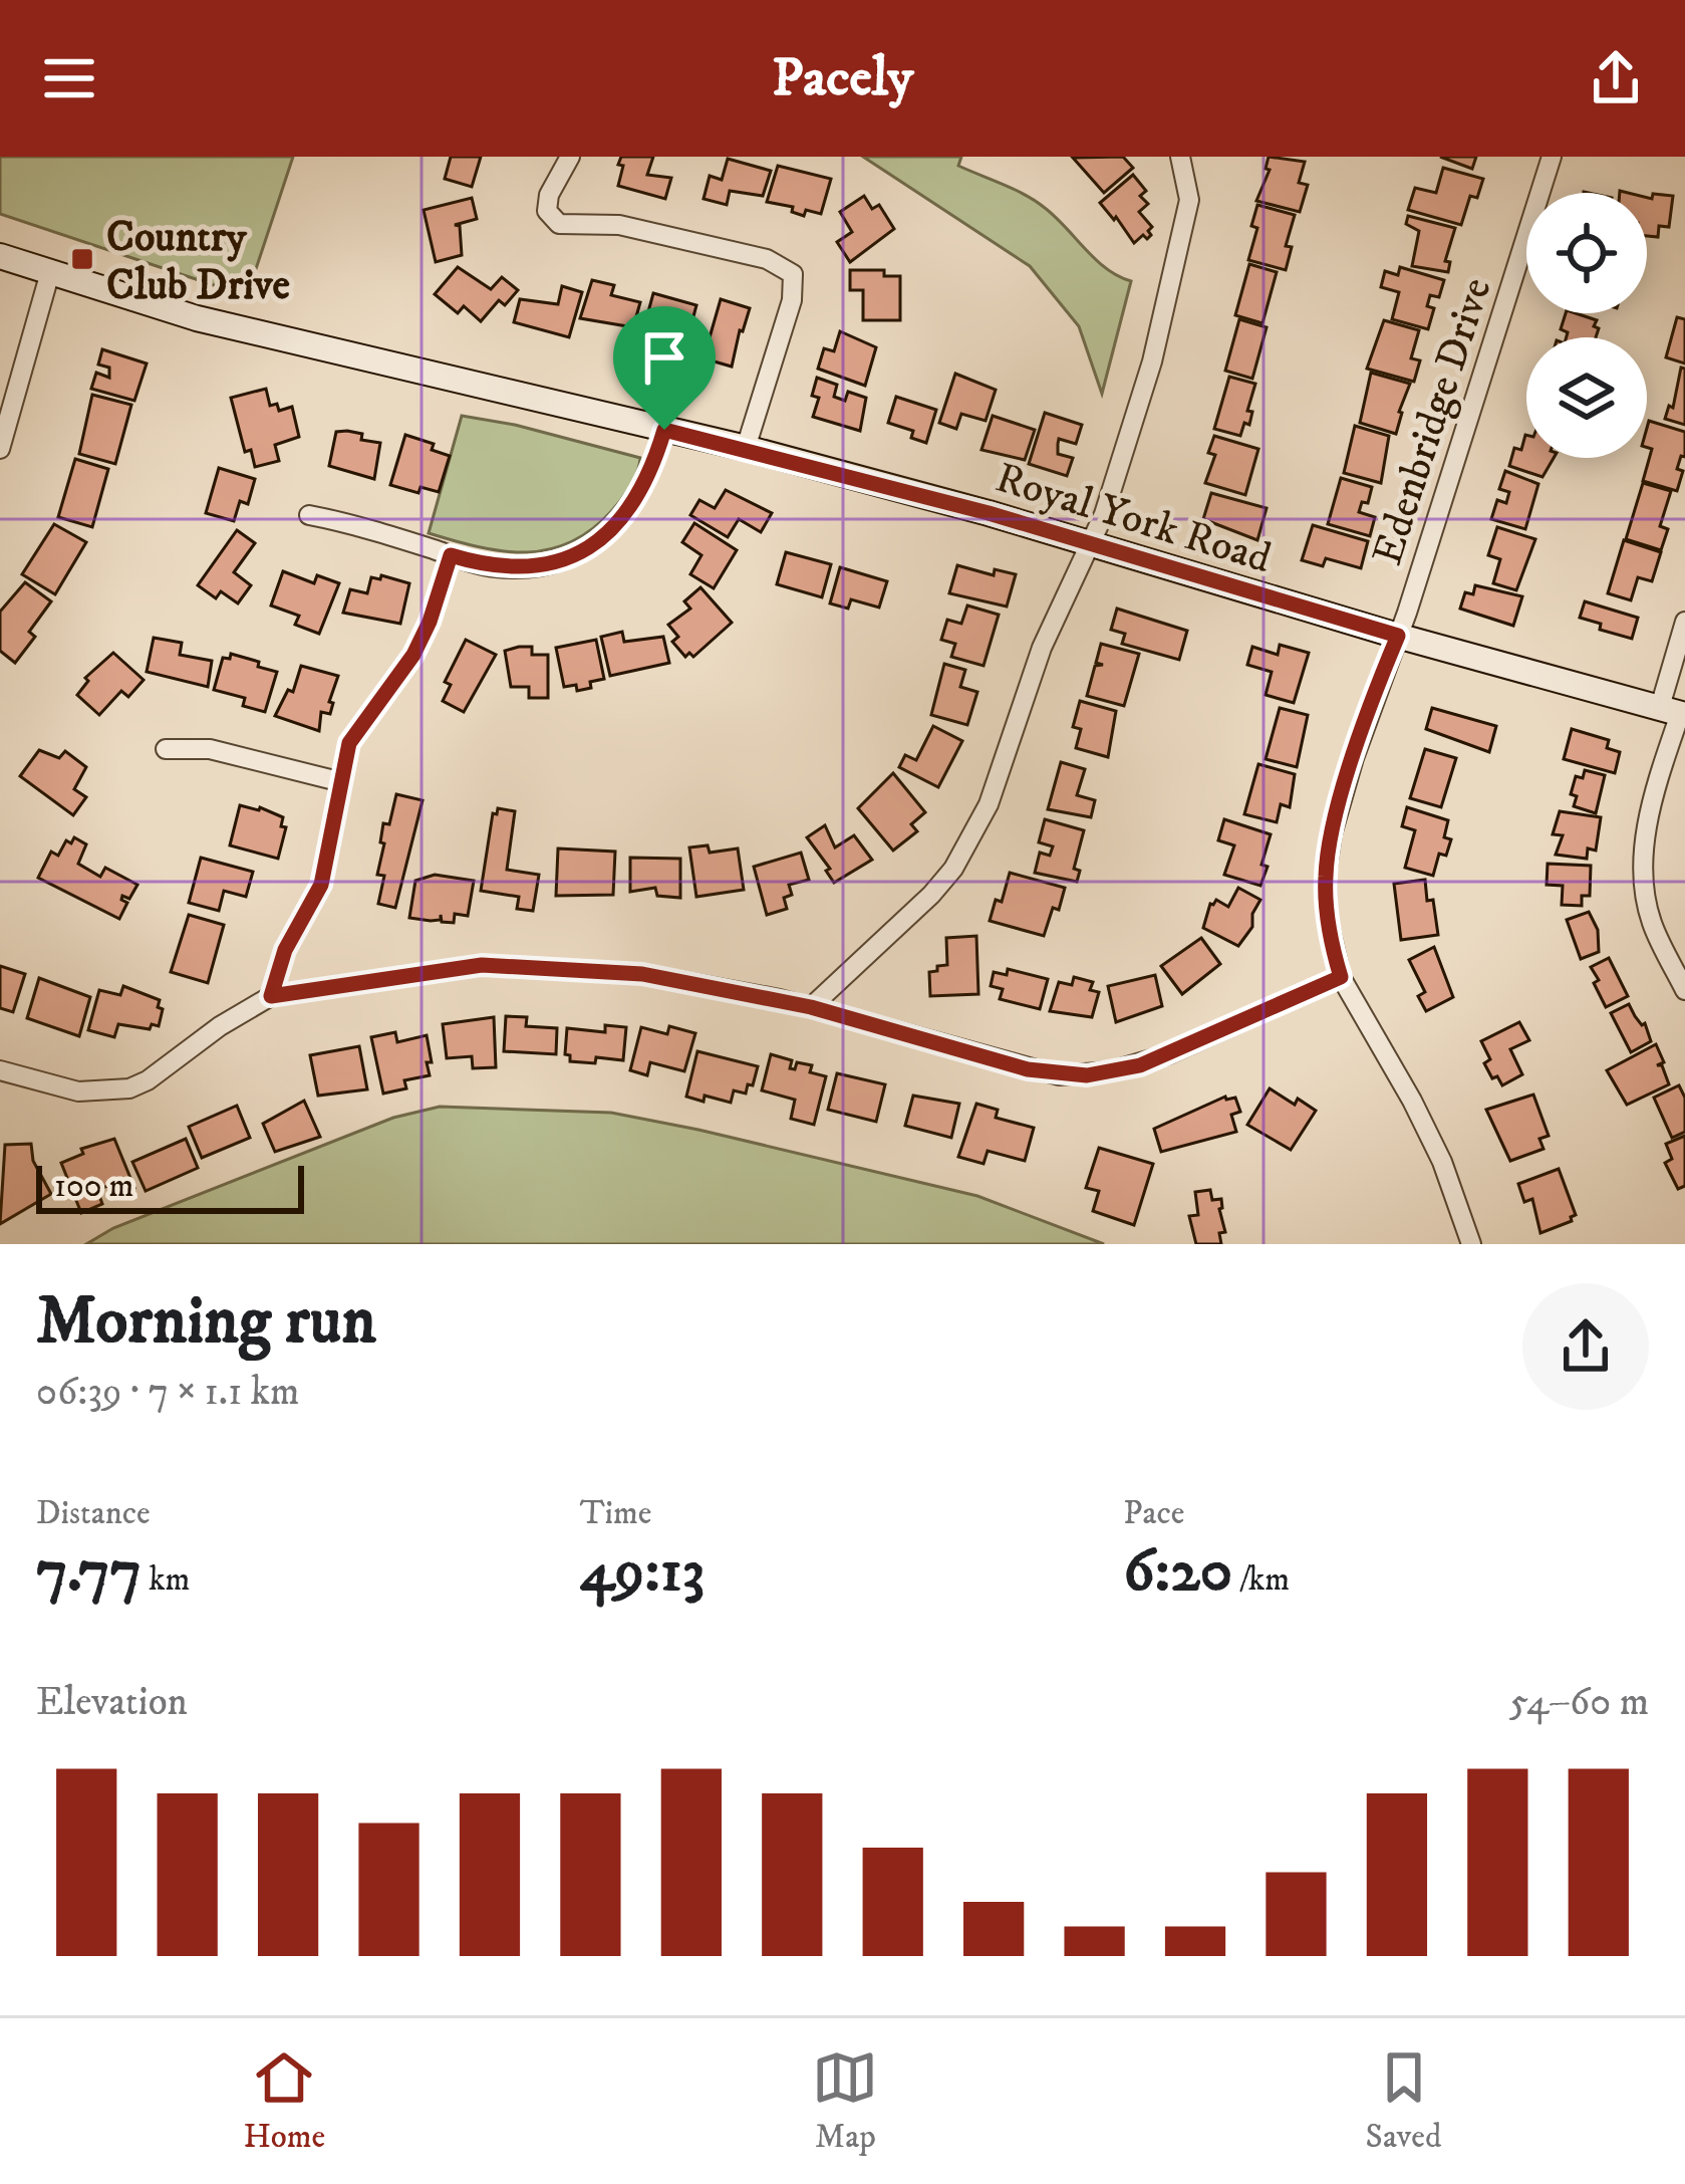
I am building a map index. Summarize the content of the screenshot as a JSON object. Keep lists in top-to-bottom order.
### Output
{
  "streets": {
    "main road": ["Royal York Road"],
    "street": ["Edenbridge Drive"]
  },
  "crossings": [
    ["Edenbridge Drive", "Royal York Road"]
  ],
  "places": {
    "transit": ["Country Club Drive"]
  },
  "scale_bar": "100 m",
  "page": {
    "header": "Pacely",
    "scale": "100 m",
    "heading": ["Morning run", "06:39 · 7 × 1.1 km"],
    "stats": [
      ["Distance", "7.77 km"],
      ["Time", "49:13"],
      ["Pace", "6:20 /km"]
    ],
    "chart": ["Elevation", "54–60 m"],
    "tabs": ["Home", "Map", "Saved"]
  }
}
